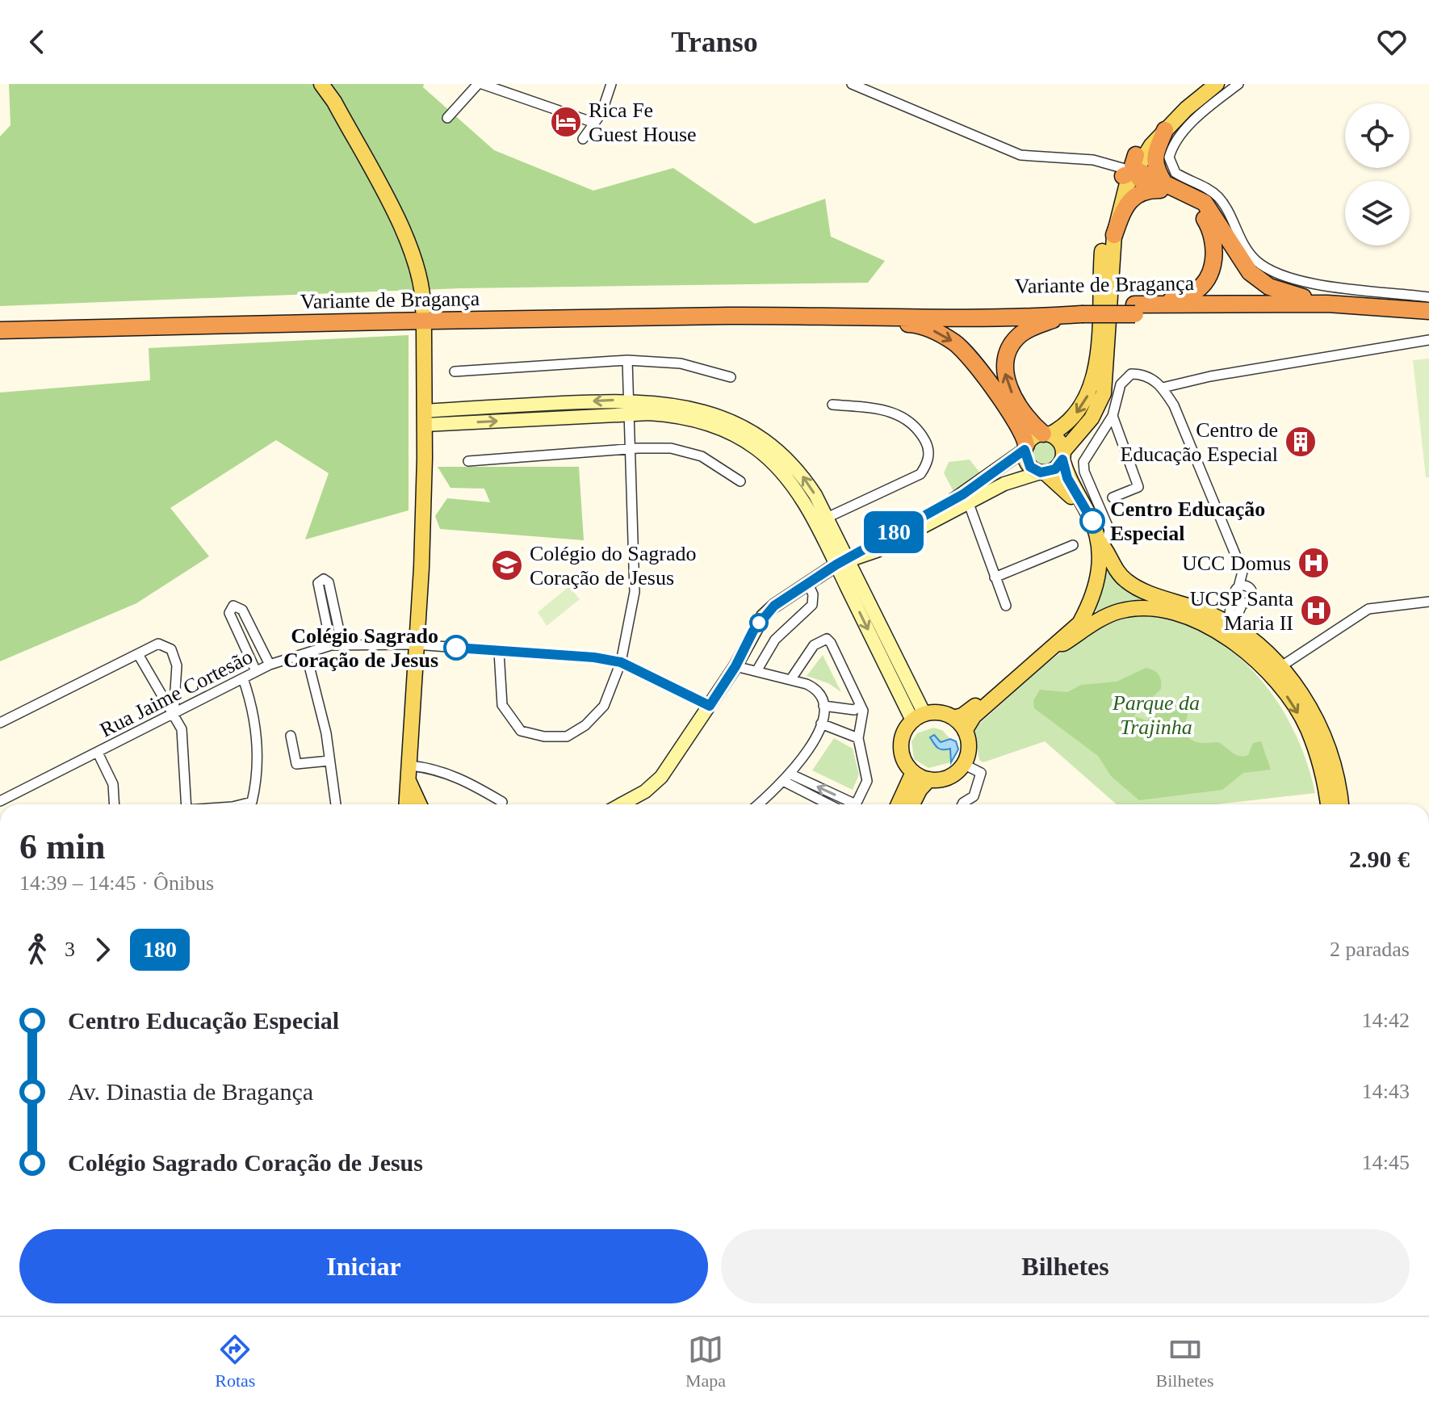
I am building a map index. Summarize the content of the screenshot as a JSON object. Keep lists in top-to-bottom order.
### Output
{
  "streets": {
    "highway": ["Variante de Bragança"],
    "street": ["Rua Jaime Cortesão"]
  },
  "parks": ["Parque da Trajinha"],
  "places": {
    "hotel": ["Rica Fe Guest House"],
    "building": ["Centro de Educação Especial"],
    "other": ["Centro Educação Especial", "Colégio Sagrado Coração de Jesus"],
    "hospital": ["UCC Domus", "UCSP Santa Maria II"],
    "school or university": ["Colégio do Sagrado Coração de Jesus"]
  },
  "lines": ["bus line 180"],
  "page": {
    "header": "Transo",
    "on_map": "180",
    "heading": ["6 min", "14:39 – 14:45 · Ônibus", "2.90 €"],
    "legs": ["3", "180", "2 paradas"],
    "list": [
      {
        "name": "Centro Educação Especial",
        "value": "14:42"
      },
      {
        "name": "Av. Dinastia de Bragança",
        "value": "14:43"
      },
      {
        "name": "Colégio Sagrado Coração de Jesus",
        "value": "14:45"
      }
    ],
    "buttons": ["Iniciar", "Bilhetes"],
    "tabs": ["Rotas", "Mapa", "Bilhetes"]
  }
}
